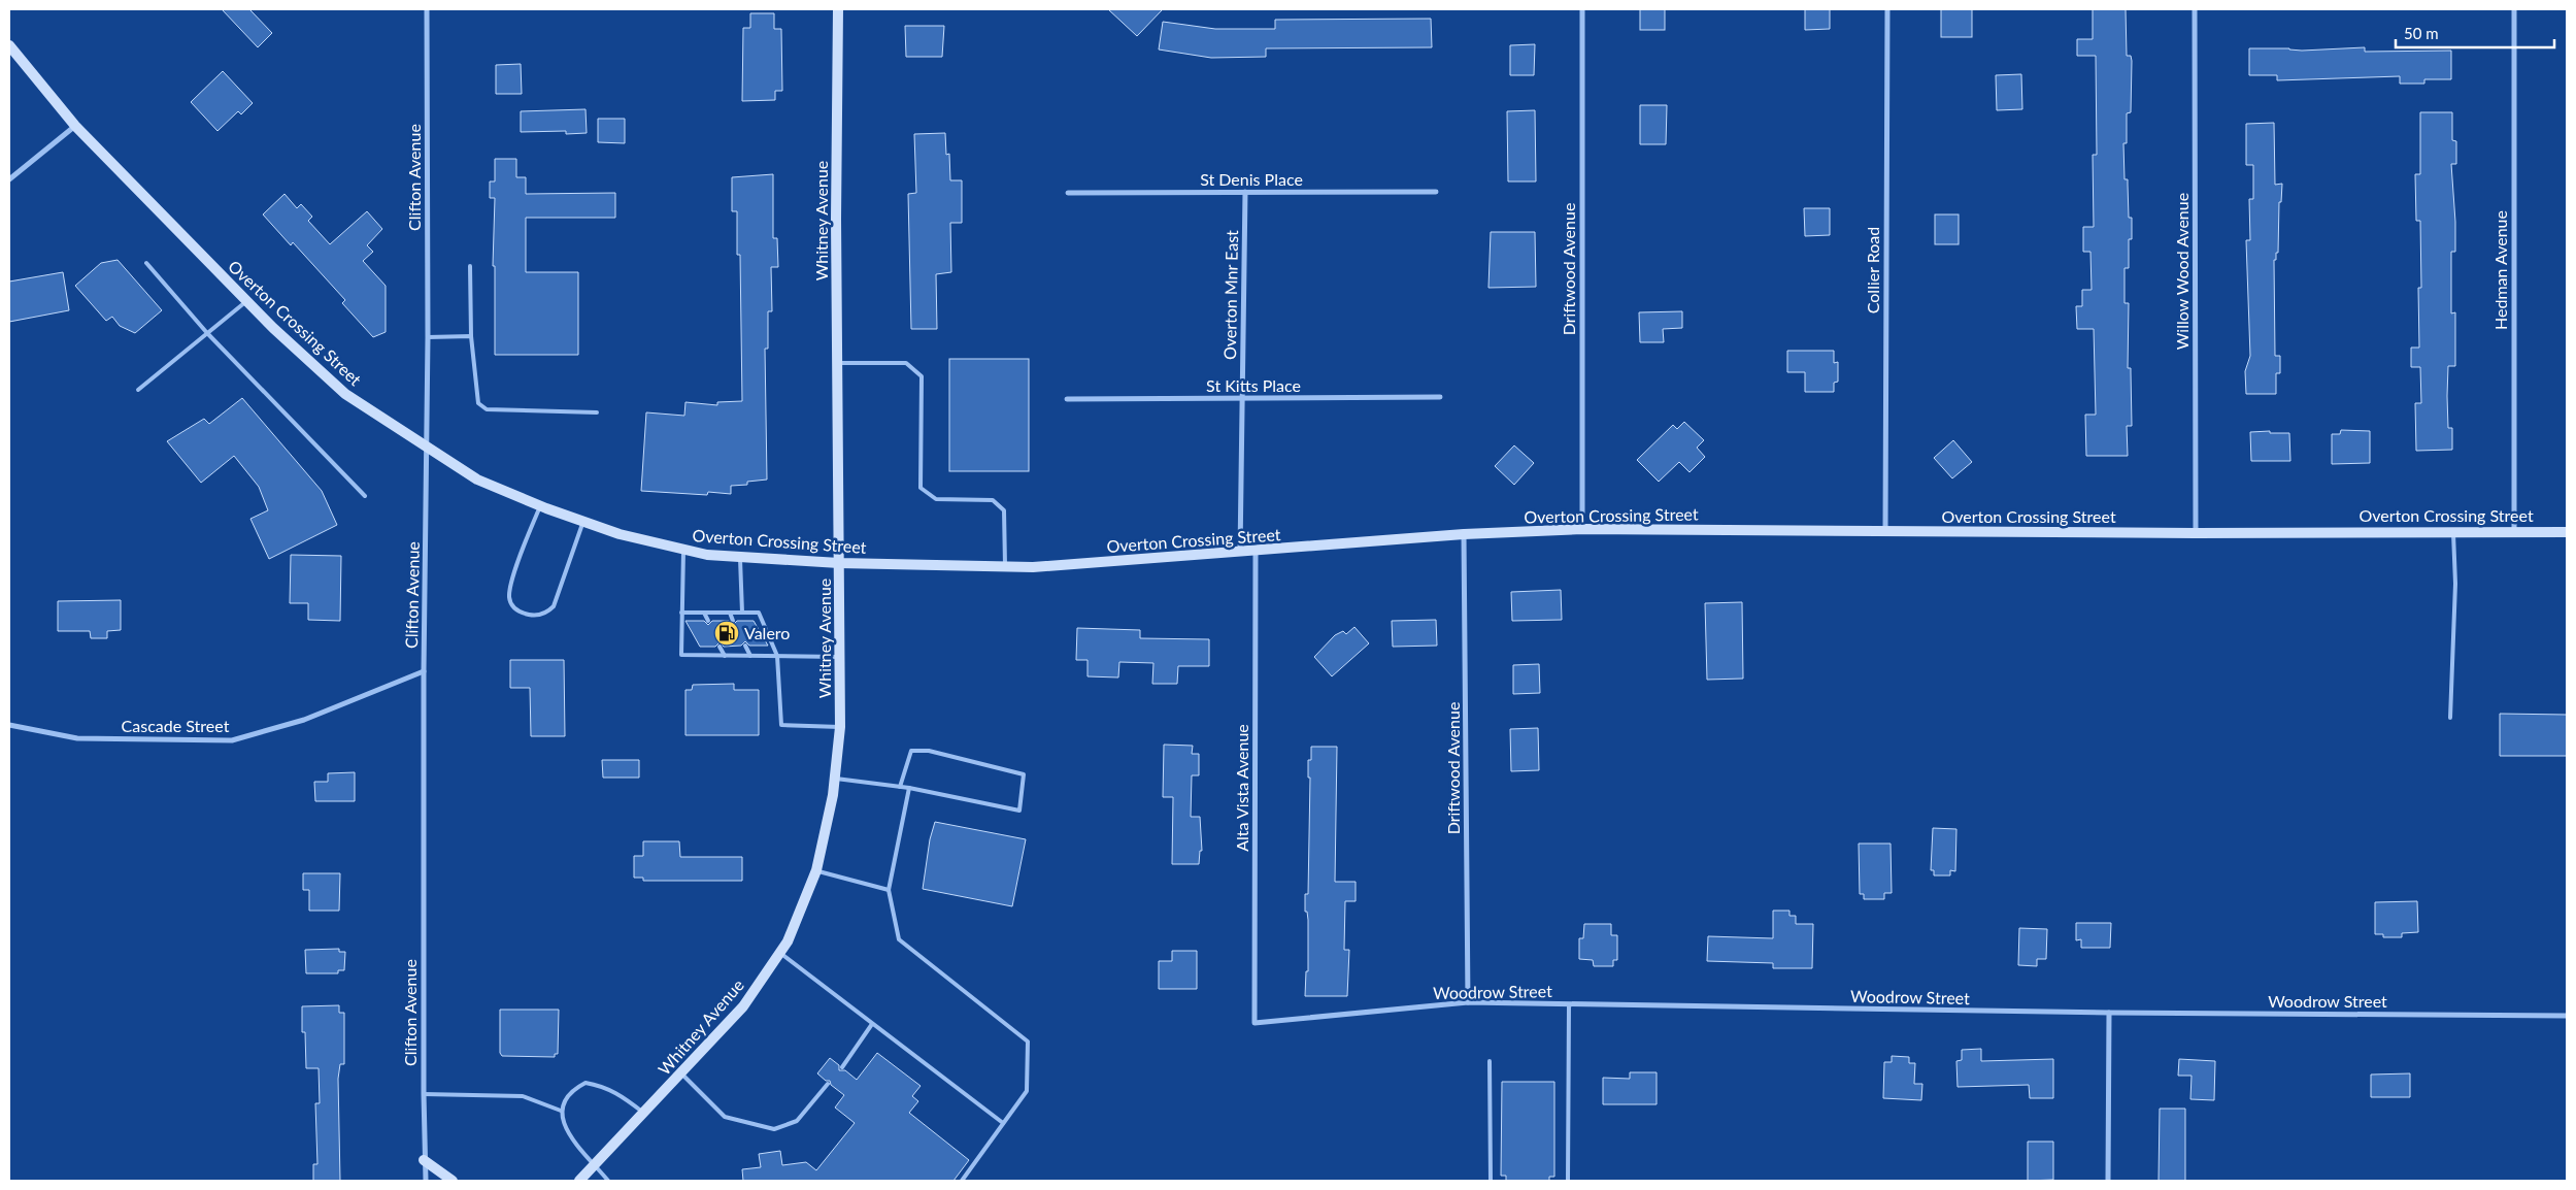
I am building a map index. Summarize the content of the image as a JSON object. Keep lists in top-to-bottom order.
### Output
{
  "streets": {
    "main road": ["Whitney Avenue", "Overton Crossing Street"],
    "street": [
      "Clifton Avenue",
      "St Denis Place",
      "Driftwood Avenue",
      "Collier Road",
      "Hedman Avenue",
      "Willow Wood Avenue",
      "Overton Mnr East",
      "St Kitts Place",
      "Cascade Street",
      "Alta Vista Avenue",
      "Woodrow Street"
    ]
  },
  "crossings": [
    ["Clifton Avenue", "Overton Crossing Street"],
    ["Clifton Avenue", "Cascade Street"],
    ["St Denis Place", "Overton Mnr East"],
    ["Whitney Avenue", "Overton Crossing Street"],
    ["Driftwood Avenue", "Overton Crossing Street"],
    ["Driftwood Avenue", "Woodrow Street"],
    ["Collier Road", "Overton Crossing Street"],
    ["Hedman Avenue", "Overton Crossing Street"],
    ["Willow Wood Avenue", "Overton Crossing Street"],
    ["Overton Mnr East", "Overton Crossing Street"],
    ["Overton Mnr East", "St Kitts Place"],
    ["Overton Crossing Street", "Alta Vista Avenue"],
    ["Alta Vista Avenue", "Woodrow Street"]
  ],
  "places": {
    "fuel station": ["Valero"]
  },
  "scale_bar": "50 m"
}
